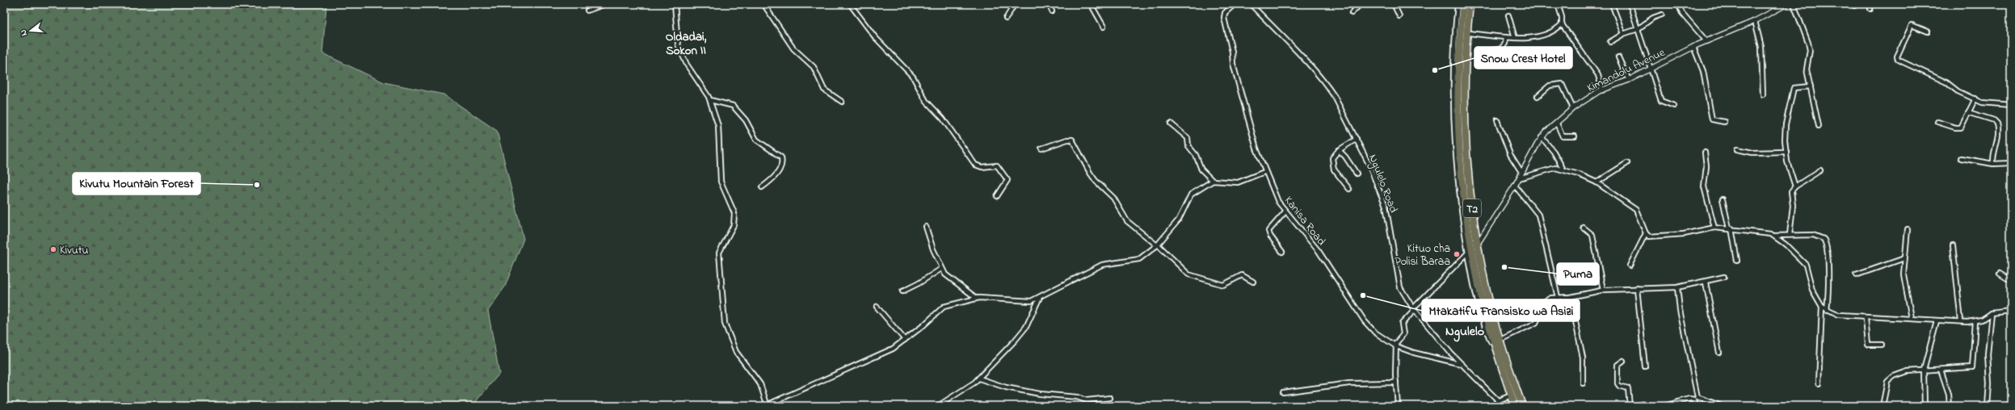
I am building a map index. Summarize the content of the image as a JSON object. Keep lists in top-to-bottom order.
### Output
{
  "streets": {
    "highway": ["T2"],
    "street": ["Kimandolu Avenue", "Ngulelo Road", "Kanisa Road"]
  },
  "crossings": [
    ["Kimandolu Avenue", "T2"],
    ["Ngulelo Road", "Kanisa Road"]
  ],
  "districts": ["Oldadai, Sokon II", "Ngulelo"],
  "places": [
    "Snow Crest Hotel",
    "Kivutu Mountain Forest",
    "Kivutu",
    "Kituo cha Polisi Baraa",
    "Puma",
    "Mtakatifu Fransisko wa Asizi"
  ],
  "north": "left"
}
